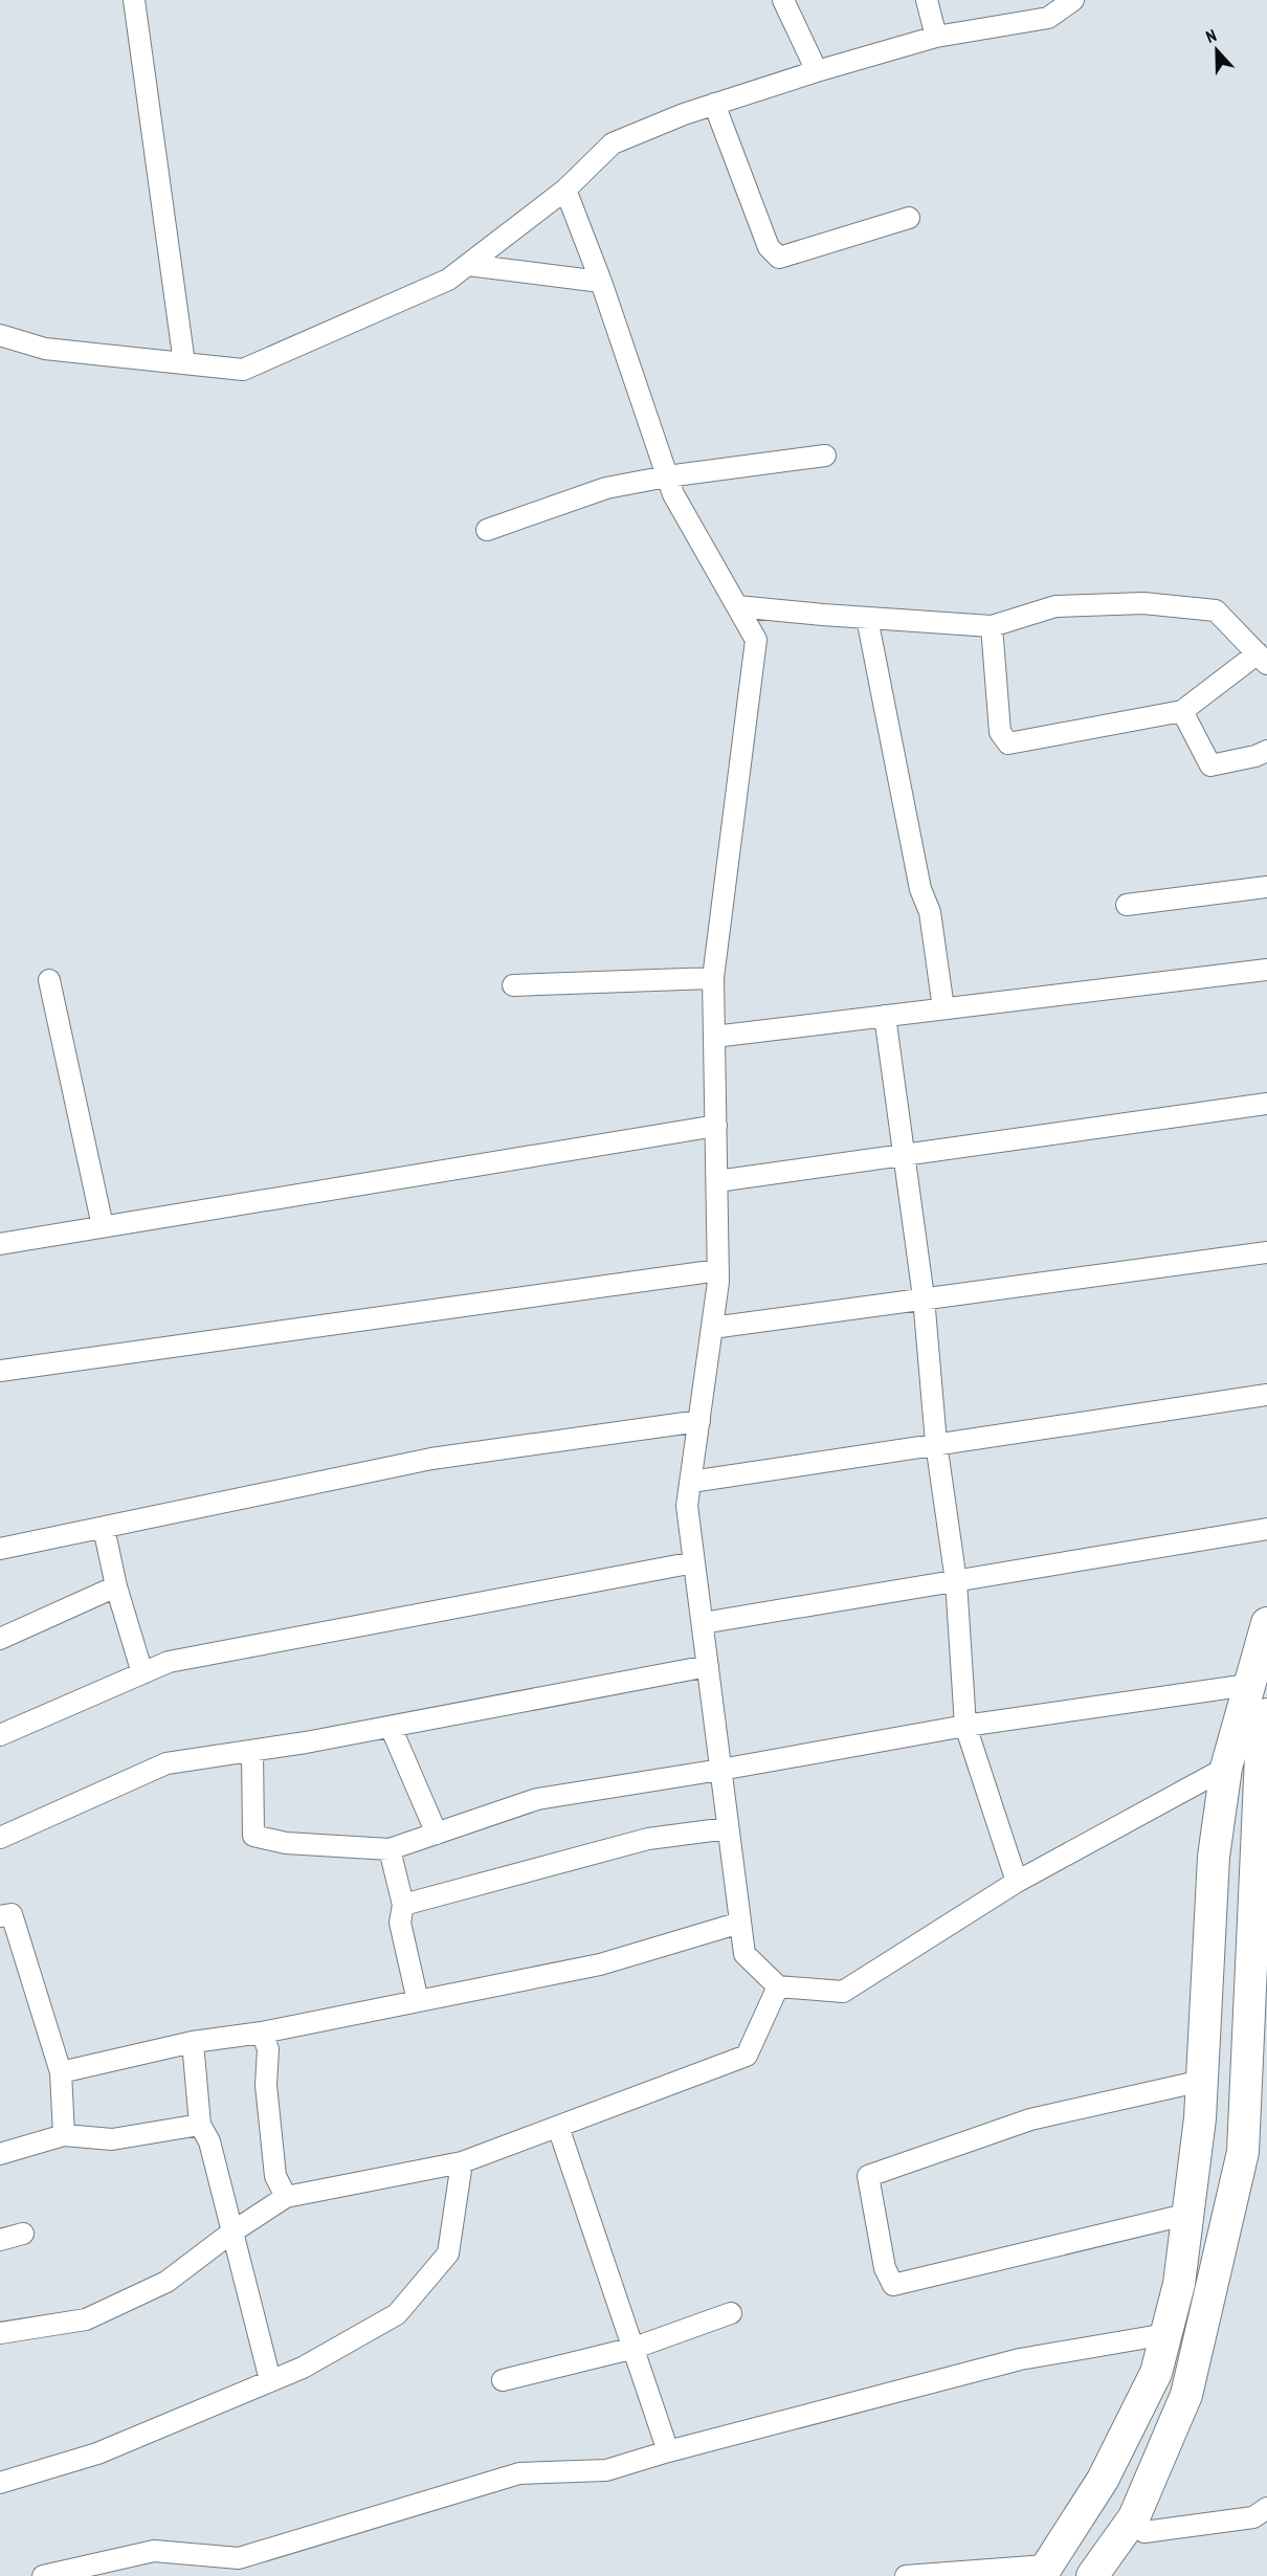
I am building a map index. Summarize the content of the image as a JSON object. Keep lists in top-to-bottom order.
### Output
{
  "north": "top"
}
